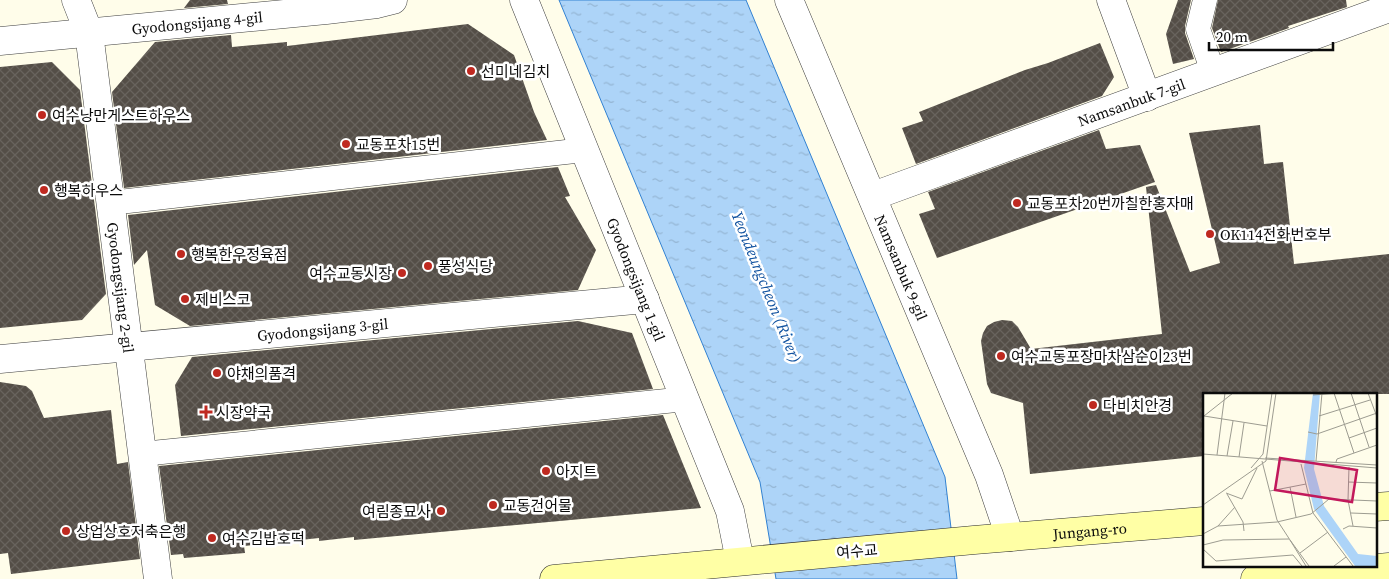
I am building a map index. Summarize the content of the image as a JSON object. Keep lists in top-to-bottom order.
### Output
{
  "streets": {
    "street": [
      "Gyodongsijang 4-gil",
      "Namsanbuk 7-gil",
      "Namsanbuk 9-gil",
      "Gyodongsijang 1-gil",
      "Gyodongsijang 2-gil",
      "Gyodongsijang 3-gil",
      "Jungang-ro",
      "여수교"
    ]
  },
  "crossings": [
    ["Gyodongsijang 4-gil", "Gyodongsijang 2-gil"],
    ["Namsanbuk 7-gil", "Namsanbuk 9-gil"],
    ["Namsanbuk 9-gil", "Jungang-ro"],
    ["Gyodongsijang 1-gil", "Gyodongsijang 3-gil"],
    ["Gyodongsijang 1-gil", "여수교"],
    ["Gyodongsijang 2-gil", "Gyodongsijang 3-gil"],
    ["Jungang-ro", "여수교"]
  ],
  "water": ["Yeondeungcheon (River)"],
  "places": {
    "other": [
      "선미네김치",
      "여수낭만게스트하우스",
      "교동포차15번",
      "행복하우스",
      "교동포차20번까칠한홍자매",
      "OK114전화번호부",
      "행복한우정육점",
      "풍성식당",
      "여수교동시장",
      "제비스코",
      "여수교동포장마차삼순이23번",
      "야채의품격",
      "다비치안경",
      "아지트",
      "교동건어물",
      "여림종묘사",
      "상업상호저축은행",
      "여수김밥호떡"
    ],
    "health": ["시장약국"]
  },
  "scale_bar": "20 m"
}
